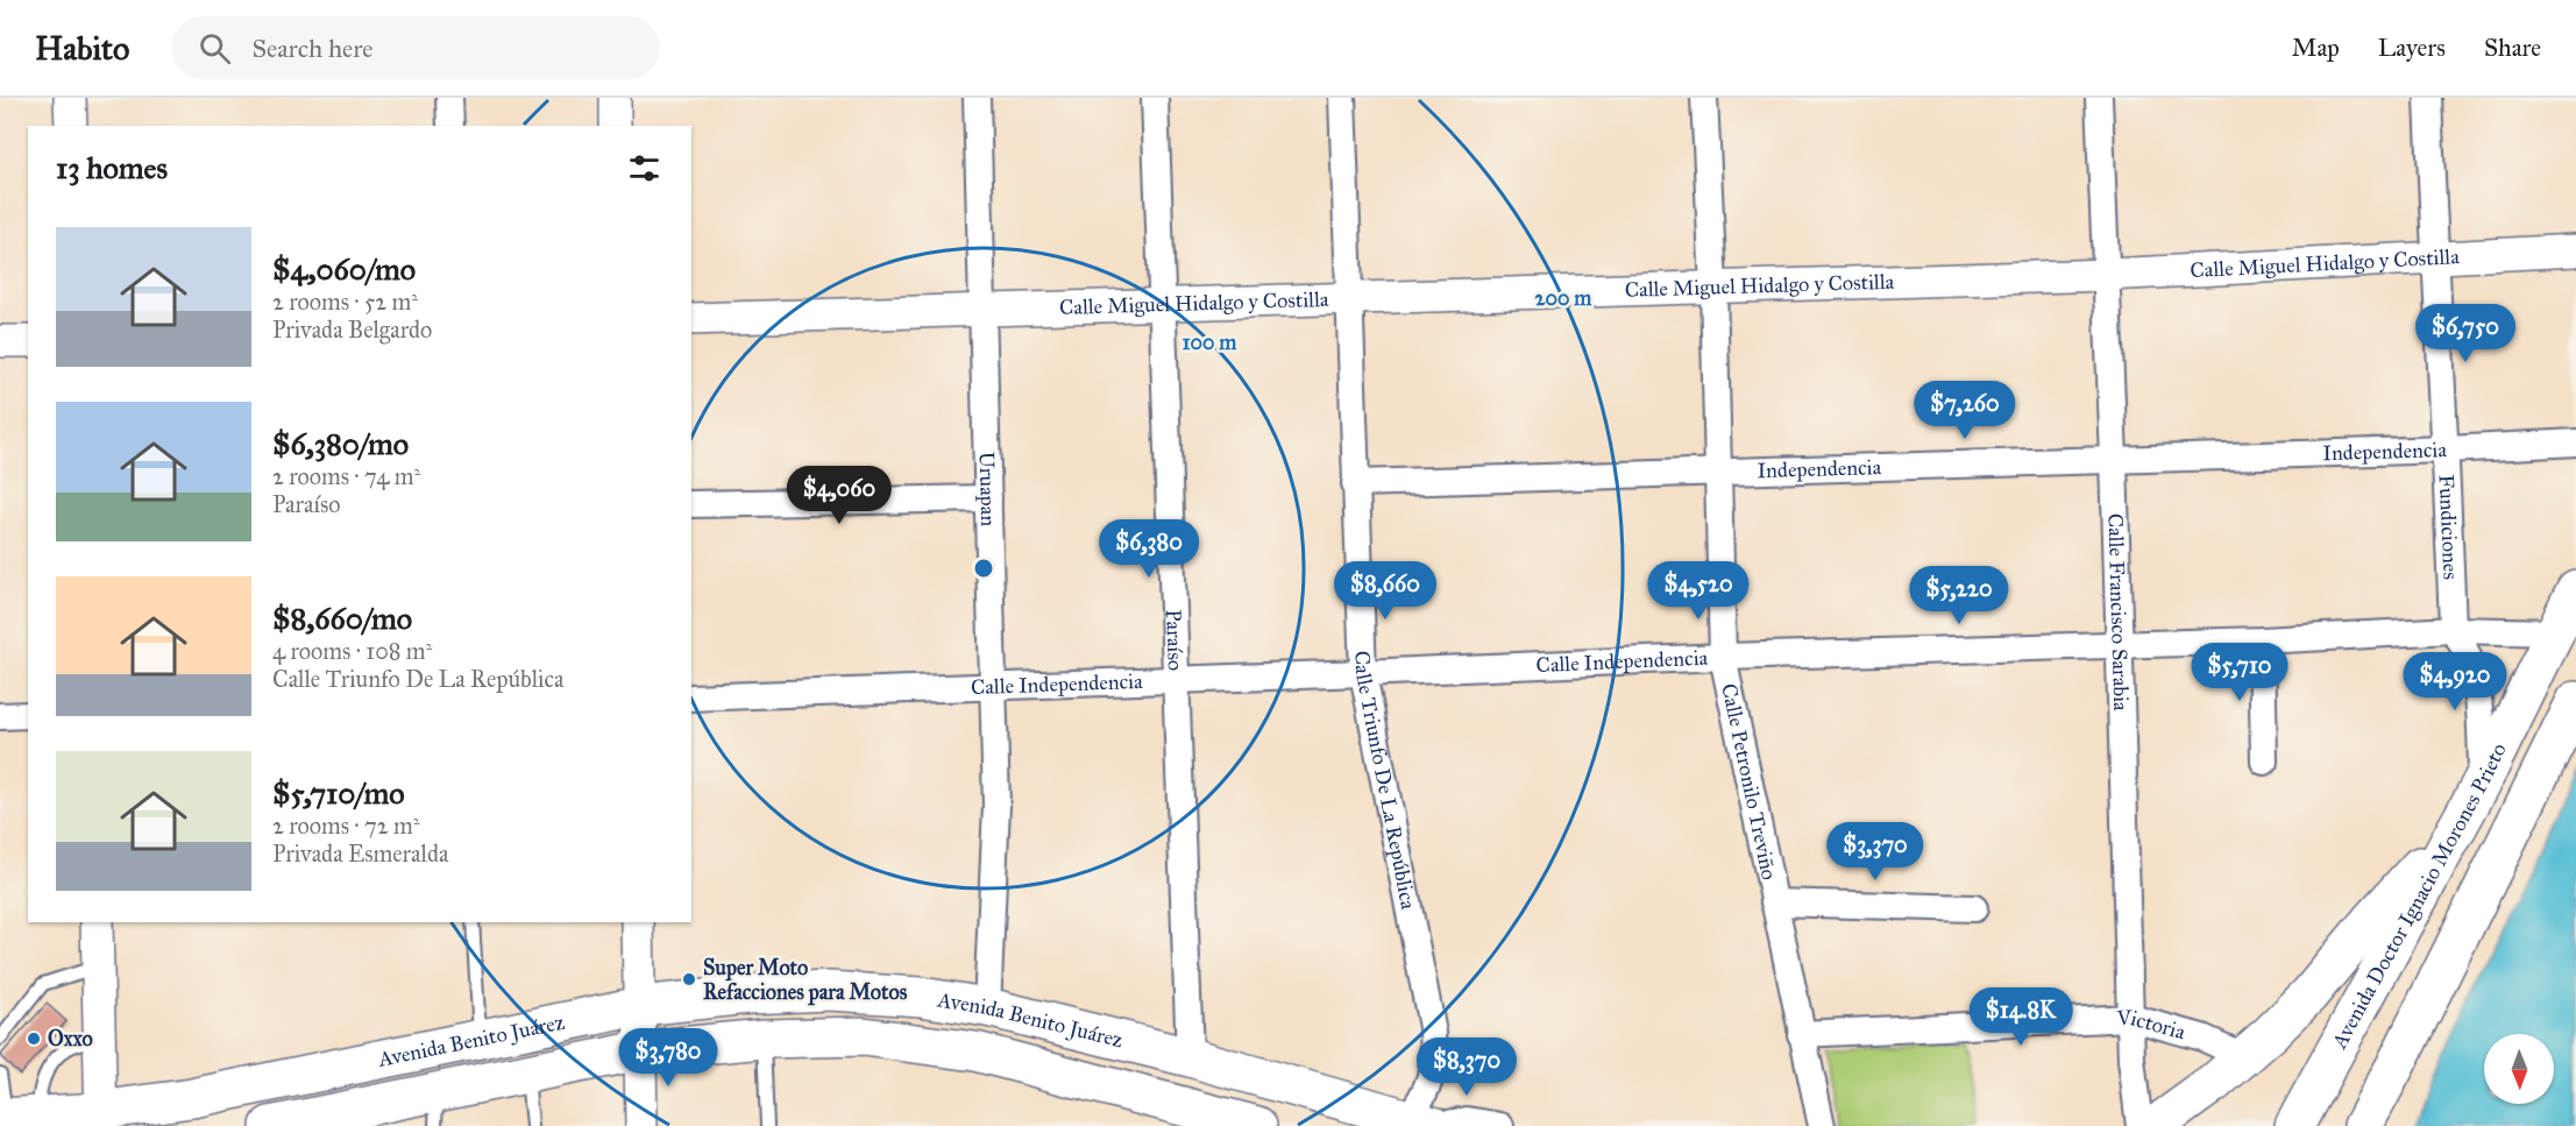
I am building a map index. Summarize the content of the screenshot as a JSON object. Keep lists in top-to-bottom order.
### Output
{
  "streets": {
    "main road": ["Avenida Doctor Ignacio Morones Prieto", "Avenida Benito Juárez"],
    "street": [
      "Calle Miguel Hidalgo y Costilla",
      "Independencia",
      "Uruapan",
      "Fundiciones",
      "Calle Francisco Sarabia",
      "Paraíso",
      "Calle Independencia",
      "Calle Triunfo De La República",
      "Calle Petronilo Treviño",
      "Victoria"
    ]
  },
  "crossings": [
    ["Calle Miguel Hidalgo y Costilla", "Uruapan"],
    ["Calle Miguel Hidalgo y Costilla", "Fundiciones"],
    ["Calle Miguel Hidalgo y Costilla", "Calle Francisco Sarabia"],
    ["Calle Miguel Hidalgo y Costilla", "Paraíso"],
    ["Calle Miguel Hidalgo y Costilla", "Calle Triunfo De La República"],
    ["Calle Miguel Hidalgo y Costilla", "Calle Petronilo Treviño"],
    ["Independencia", "Fundiciones"],
    ["Independencia", "Calle Francisco Sarabia"],
    ["Independencia", "Calle Triunfo De La República"],
    ["Independencia", "Calle Petronilo Treviño"],
    ["Uruapan", "Calle Independencia"],
    ["Uruapan", "Avenida Benito Juárez"],
    ["Fundiciones", "Calle Independencia"],
    ["Fundiciones", "Avenida Doctor Ignacio Morones Prieto"],
    ["Calle Francisco Sarabia", "Calle Independencia"],
    ["Calle Francisco Sarabia", "Victoria"],
    ["Paraíso", "Calle Independencia"],
    ["Paraíso", "Avenida Benito Juárez"],
    ["Calle Independencia", "Calle Triunfo De La República"],
    ["Calle Independencia", "Calle Petronilo Treviño"],
    ["Calle Independencia", "Avenida Doctor Ignacio Morones Prieto"],
    ["Calle Triunfo De La República", "Avenida Benito Juárez"],
    ["Calle Petronilo Treviño", "Victoria"]
  ],
  "places": ["Super Moto Refacciones para Motos", "Oxxo"],
  "north": "bottom",
  "page": {
    "header": "Habito",
    "search": "Search here",
    "nav": ["Map", "Layers", "Share"],
    "heading": "13 homes",
    "list": [
      {
        "name": "$4,060/mo",
        "note": "2 rooms · 52 m² · Privada Belgardo"
      },
      {
        "name": "$6,380/mo",
        "note": "2 rooms · 74 m² · Paraíso"
      },
      {
        "name": "$8,660/mo",
        "note": "4 rooms · 108 m² · Calle Triunfo De La República"
      },
      {
        "name": "$5,710/mo",
        "note": "2 rooms · 72 m² · Privada Esmeralda"
      }
    ],
    "price": [
      "$6,750",
      "$7,260",
      "$4,060",
      "$6,380",
      "$8,660",
      "$4,520",
      "$5,220",
      "$5,710",
      "$4,920",
      "$3,370",
      "$14.8K",
      "$3,780",
      "$8,370"
    ]
  },
  "rings": ["200 m", "100 m"]
}
